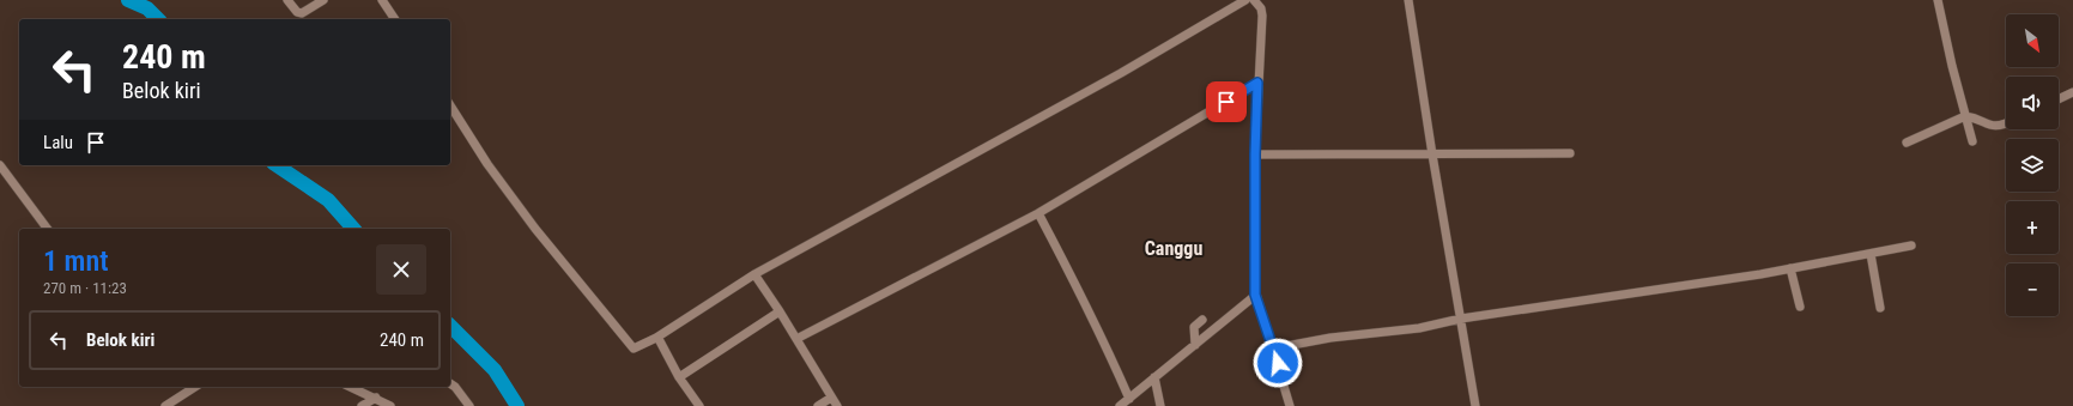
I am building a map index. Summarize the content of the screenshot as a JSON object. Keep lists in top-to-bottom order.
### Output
{
  "districts": ["Canggu"],
  "north": "bottom right",
  "page": {
    "map_buttons": ["+", "−"],
    "turn": ["240 m", "Belok kiri"],
    "then": "Lalu",
    "heading": ["1 mnt", "270 m · 11:23"],
    "list": [
      {
        "name": "Belok kiri",
        "value": "240 m"
      }
    ]
  }
}
